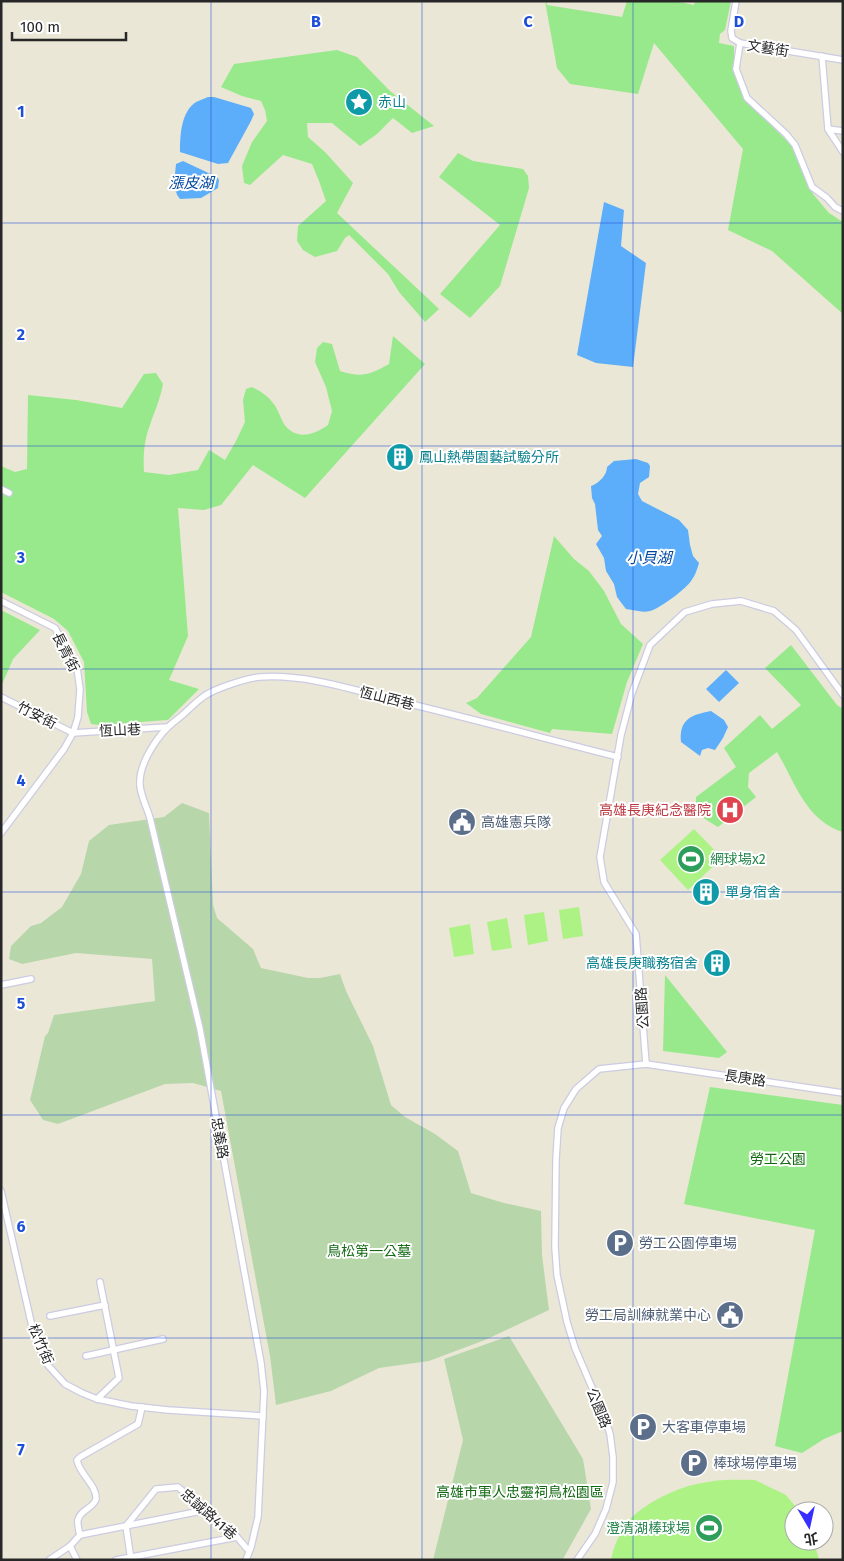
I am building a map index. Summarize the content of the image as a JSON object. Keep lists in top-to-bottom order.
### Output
{
  "streets": {
    "street": [
      "文藝街",
      "長青街",
      "恆山西巷",
      "竹安街",
      "恆山巷",
      "公園路",
      "長庚路",
      "忠義路",
      "松竹街",
      "忠誠路41巷"
    ]
  },
  "crossings": [
    ["長青街", "竹安街"],
    ["長青街", "恆山巷"],
    ["恆山西巷", "恆山巷"],
    ["恆山西巷", "公園路"],
    ["恆山西巷", "忠義路"],
    ["竹安街", "恆山巷"],
    ["恆山巷", "忠義路"],
    ["公園路", "長庚路"],
    ["忠義路", "松竹街"],
    ["忠義路", "忠誠路41巷"]
  ],
  "water": ["漲皮湖", "小貝湖"],
  "parks": ["勞工公園", "鳥松第一公墓", "高雄市軍人忠靈祠鳥松園區"],
  "places": {
    "place": ["赤山"],
    "building": ["鳳山熱帶園藝試驗分所", "單身宿舍", "高雄長庚職務宿舍"],
    "hospital": ["高雄長庚紀念醫院"],
    "public building": ["高雄憲兵隊", "勞工局訓練就業中心"],
    "sports": ["網球場x2", "澄清湖棒球場"],
    "parking": ["勞工公園停車場", "大客車停車場", "棒球場停車場"]
  },
  "scale_bar": "100 m",
  "north": "bottom",
  "grid": {
    "columns": ["B", "C", "D"],
    "rows": [
      "1",
      "2",
      "3",
      "4",
      "5",
      "6",
      "7"
    ]
  }
}
